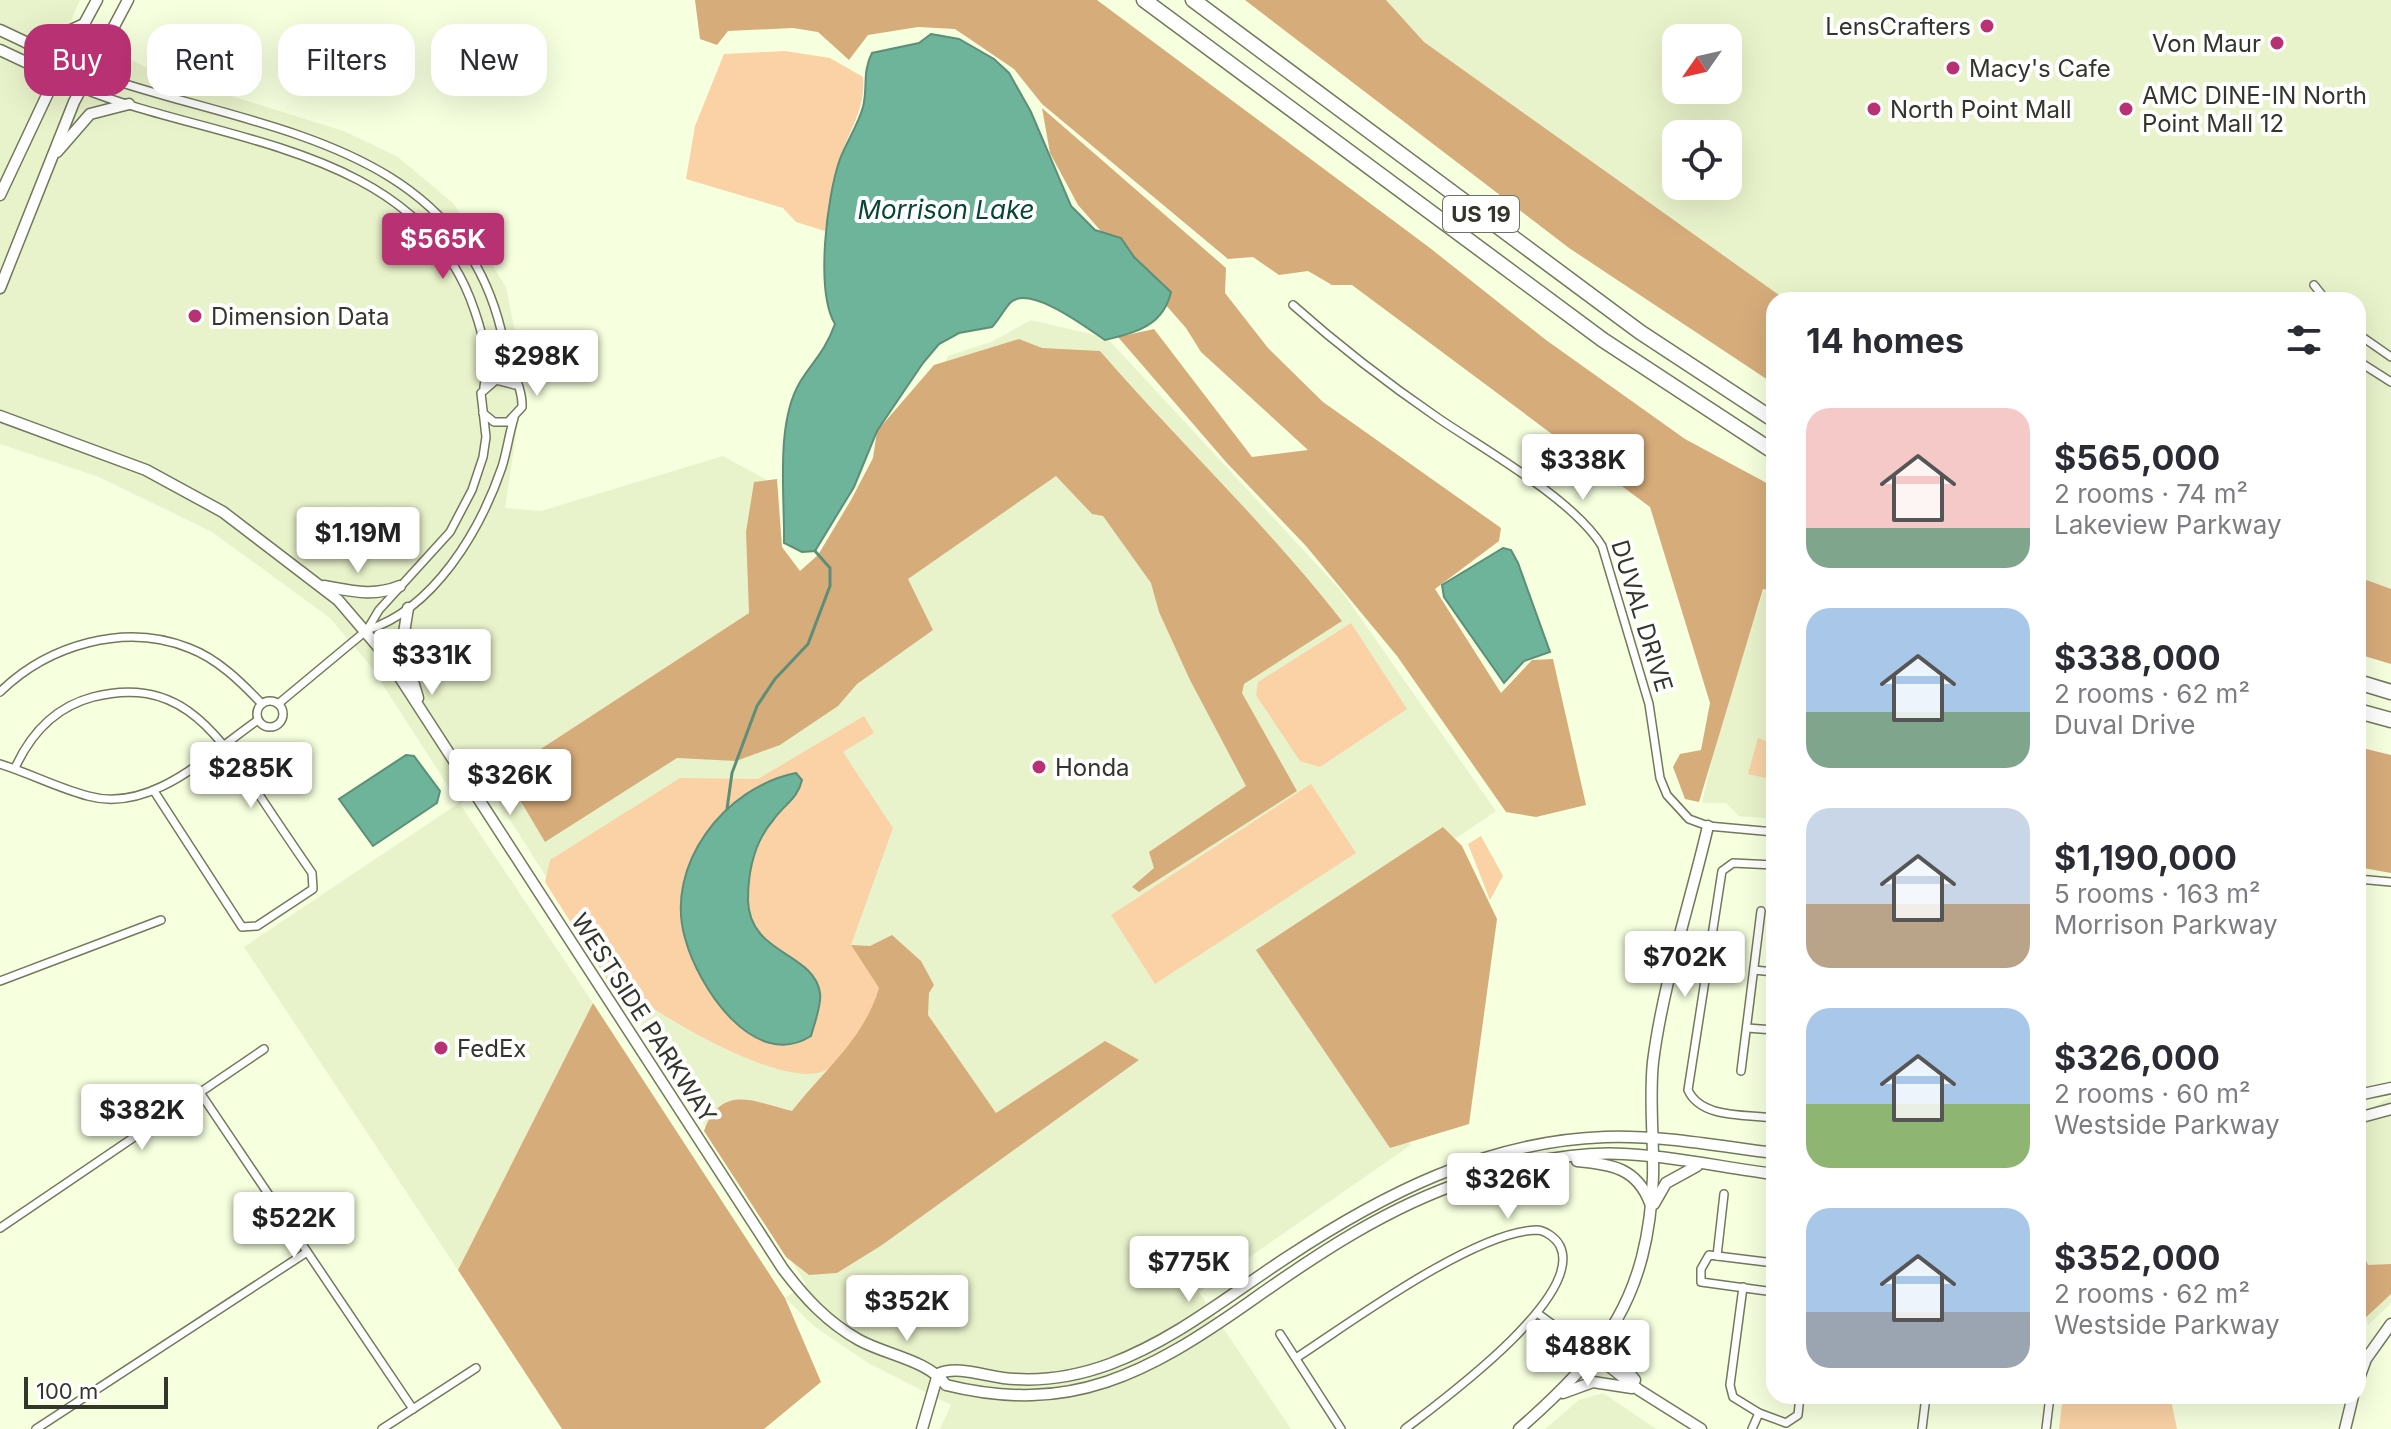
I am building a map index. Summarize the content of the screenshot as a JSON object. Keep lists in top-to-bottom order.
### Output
{
  "streets": {
    "highway": ["US 19"],
    "main road": ["WESTSIDE PARKWAY"],
    "street": ["DUVAL DRIVE"]
  },
  "water": ["Morrison Lake"],
  "places": [
    "LensCrafters",
    "Von Maur",
    "Macy's Cafe",
    "North Point Mall",
    "AMC DINE-IN North Point Mall 12",
    "Dimension Data",
    "Honda",
    "FedEx"
  ],
  "scale_bar": "100 m",
  "north": "bottom left",
  "page": {
    "chip": [
      "Buy",
      "Rent",
      "Filters",
      "New"
    ],
    "price": [
      "$565K",
      "$298K",
      "$338K",
      "$1.19M",
      "$331K",
      "$285K",
      "$326K",
      "$702K",
      "$382K",
      "$326K",
      "$522K",
      "$775K",
      "$352K",
      "$488K"
    ],
    "heading": "14 homes",
    "list": [
      {
        "name": "$565,000",
        "note": "2 rooms · 74 m² · Lakeview Parkway"
      },
      {
        "name": "$338,000",
        "note": "2 rooms · 62 m² · Duval Drive"
      },
      {
        "name": "$1,190,000",
        "note": "5 rooms · 163 m² · Morrison Parkway"
      },
      {
        "name": "$326,000",
        "note": "2 rooms · 60 m² · Westside Parkway"
      },
      {
        "name": "$352,000",
        "note": "2 rooms · 62 m² · Westside Parkway"
      }
    ],
    "scale": "100 m"
  }
}
